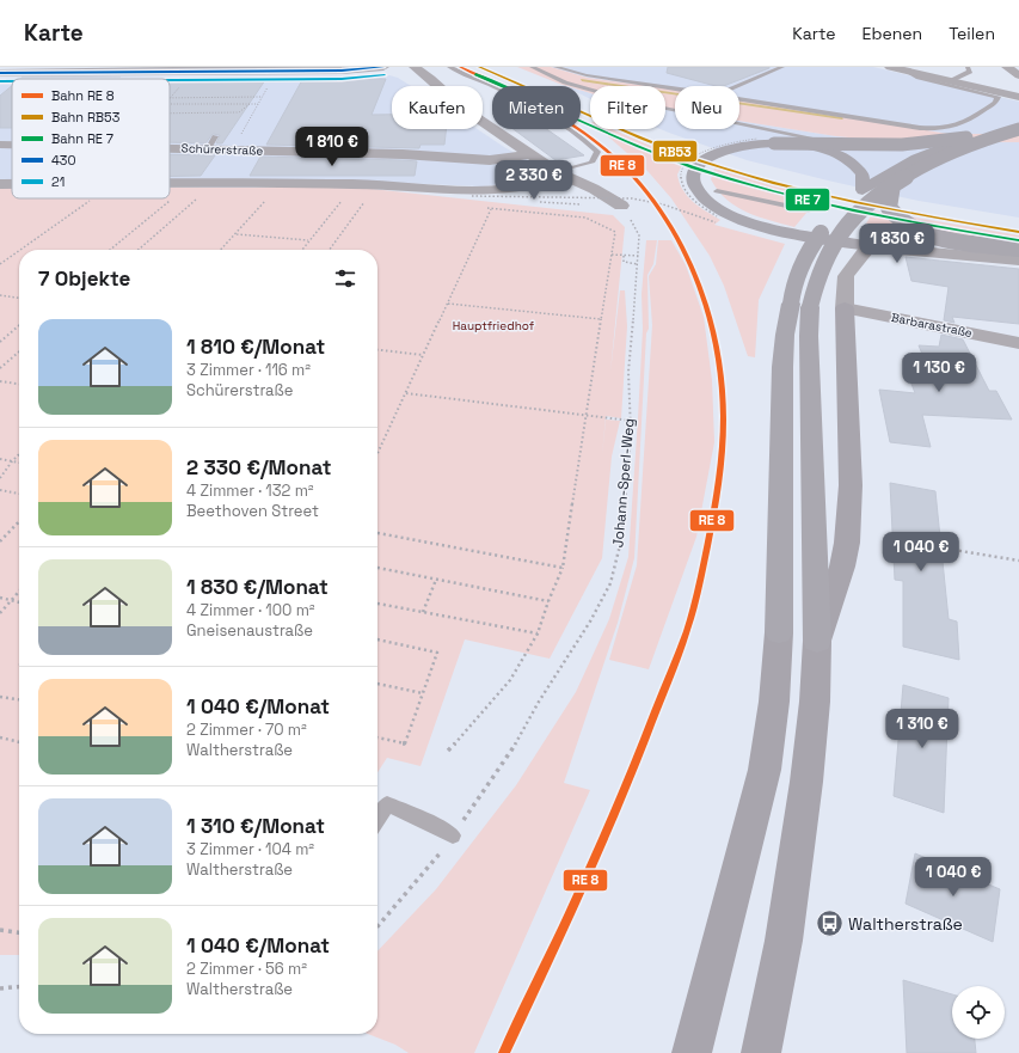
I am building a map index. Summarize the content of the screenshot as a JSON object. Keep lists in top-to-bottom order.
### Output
{
  "streets": {
    "street": ["Schürerstraße", "Barbarastraße"],
    "path": ["Johann-Sperl-Weg"]
  },
  "parks": ["Hauptfriedhof"],
  "places": {
    "bus stop": ["Waltherstraße"]
  },
  "lines": ["rail line RB53", "transit line 430", "transit line 21"],
  "legend": [
    "Bahn RE 8",
    "Bahn RB53",
    "Bahn RE 7",
    "430",
    "21"
  ],
  "page": {
    "header": "Karte",
    "nav": ["Karte", "Ebenen", "Teilen"],
    "chip": [
      "Kaufen",
      "Mieten",
      "Filter",
      "Neu"
    ],
    "price": [
      "1 810 €",
      "2 330 €",
      "1 830 €",
      "1 130 €",
      "1 040 €",
      "1 310 €",
      "1 040 €"
    ],
    "heading": "7 Objekte",
    "list": [
      {
        "name": "1 810 €/Monat",
        "note": "3 Zimmer · 116 m² · Schürerstraße"
      },
      {
        "name": "2 330 €/Monat",
        "note": "4 Zimmer · 132 m² · Beethoven Street"
      },
      {
        "name": "1 830 €/Monat",
        "note": "4 Zimmer · 100 m² · Gneisenaustraße"
      },
      {
        "name": "1 040 €/Monat",
        "note": "2 Zimmer · 70 m² · Waltherstraße"
      },
      {
        "name": "1 310 €/Monat",
        "note": "3 Zimmer · 104 m² · Waltherstraße"
      },
      {
        "name": "1 040 €/Monat",
        "note": "2 Zimmer · 56 m² · Waltherstraße"
      }
    ]
  }
}
